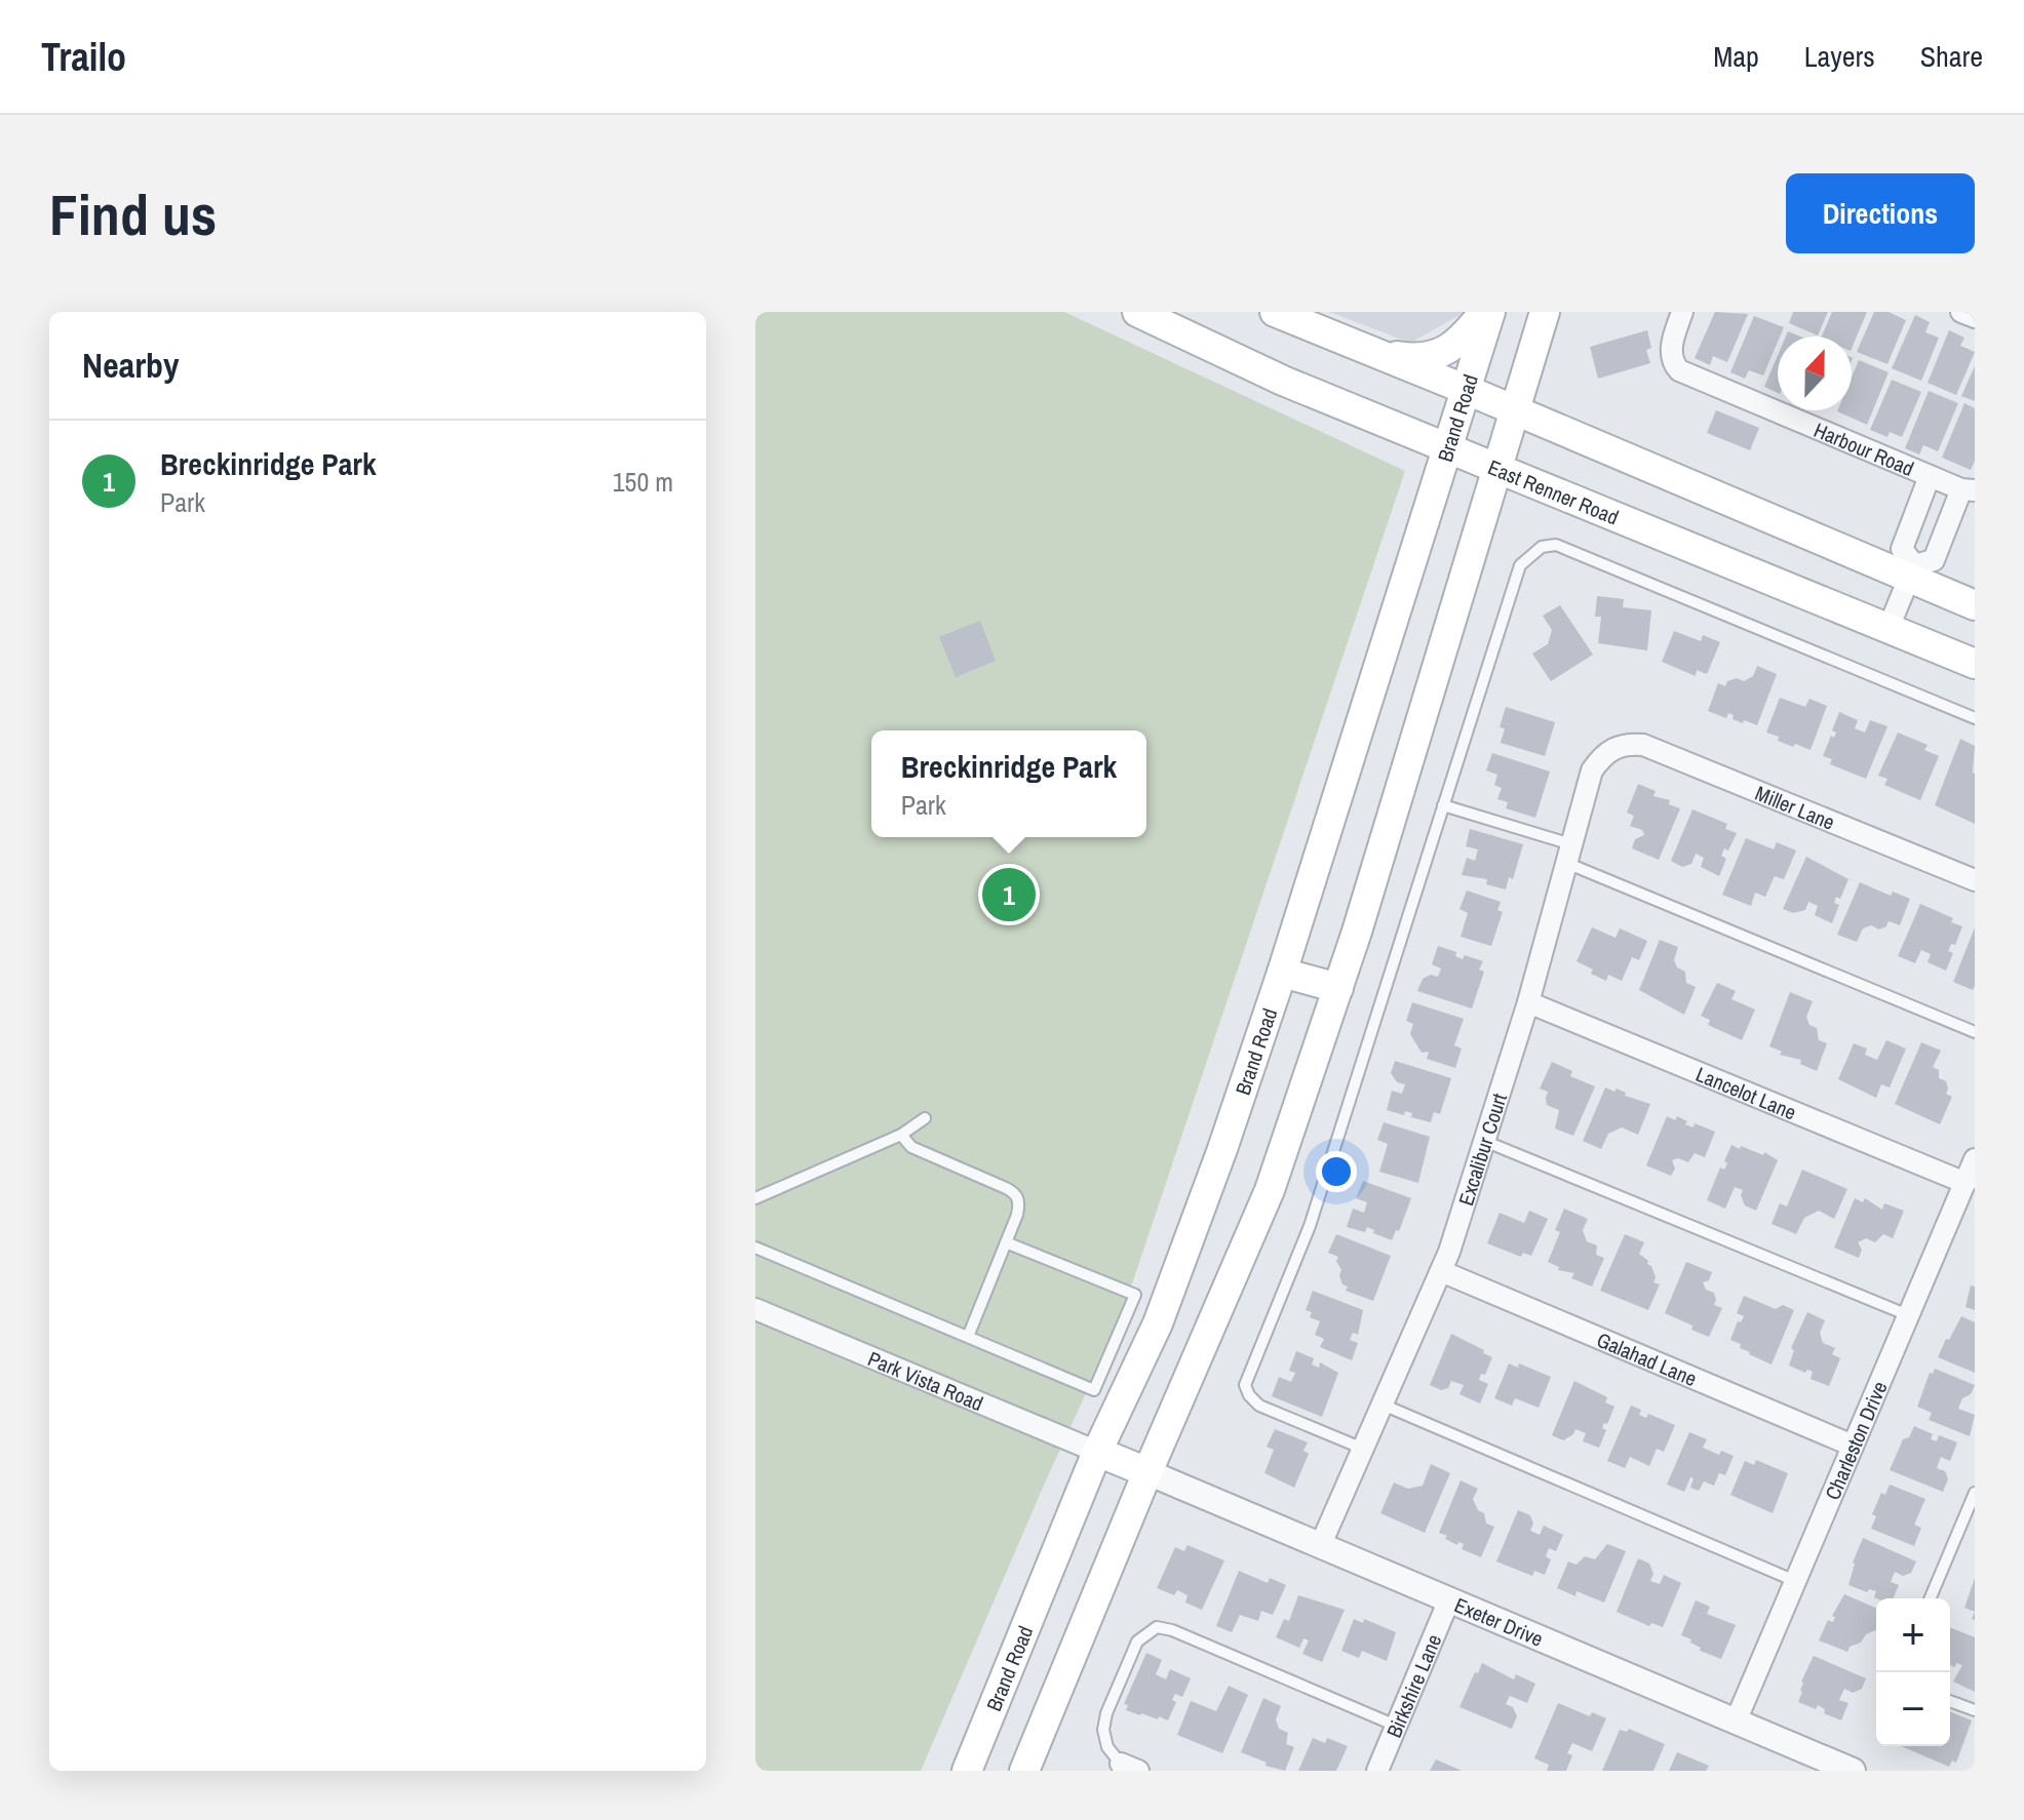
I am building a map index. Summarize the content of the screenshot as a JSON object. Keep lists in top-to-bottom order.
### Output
{
  "streets": {
    "main road": ["Brand Road", "East Renner Road"],
    "street": [
      "Harbour Road",
      "Miller Lane",
      "Lancelot Lane",
      "Excalibur Court",
      "Galahad Lane",
      "Park Vista Road",
      "Charleston Drive",
      "Exeter Drive",
      "Birkshire Lane"
    ]
  },
  "crossings": [
    ["Brand Road", "East Renner Road"],
    ["Brand Road", "Park Vista Road"],
    ["Miller Lane", "Excalibur Court"],
    ["Lancelot Lane", "Excalibur Court"],
    ["Lancelot Lane", "Charleston Drive"],
    ["Excalibur Court", "Galahad Lane"],
    ["Excalibur Court", "Exeter Drive"],
    ["Galahad Lane", "Charleston Drive"],
    ["Charleston Drive", "Exeter Drive"],
    ["Exeter Drive", "Birkshire Lane"]
  ],
  "north": "top",
  "page": {
    "header": "Trailo",
    "nav": ["Map", "Layers", "Share"],
    "buttons": "Directions",
    "title": "Find us",
    "heading": "Nearby",
    "list": [
      {
        "mark": "1",
        "name": "Breckinridge Park",
        "note": "Park",
        "value": "150 m"
      }
    ],
    "popup": ["Breckinridge Park", "Park"],
    "pins": "1",
    "map_buttons": ["+", "−"]
  }
}
